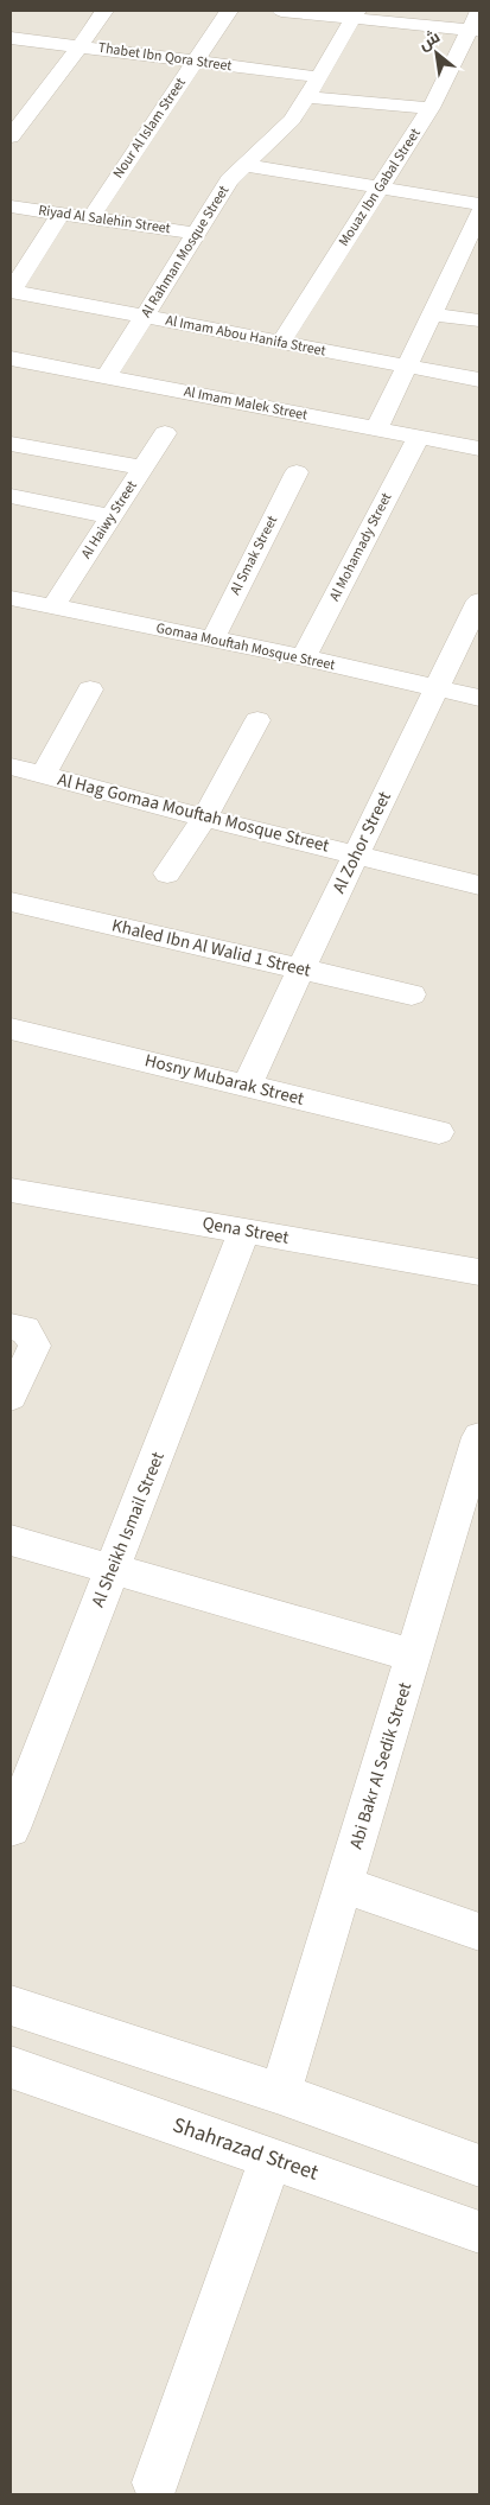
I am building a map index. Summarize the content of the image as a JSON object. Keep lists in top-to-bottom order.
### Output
{
  "streets": {
    "street": [
      "Thabet Ibn Qora Street",
      "Nour Al Islam Street",
      "Mouaz Ibn Gabal Street",
      "Riyad Al Salehin Street",
      "Al Rahman Mosque Street",
      "Al Imam Abou Hanifa Street",
      "Al Imam Malek Street",
      "Al Haiwy Street",
      "Al Mohamady Street",
      "Al Smak Street",
      "Gomaa Mouftah Mosque Street",
      "Al Hag Gomaa Mouftah Mosque Street",
      "Al Zohor Street",
      "Khaled Ibn Al Walid 1 Street",
      "Hosny Mubarak Street",
      "Qena Street",
      "Al Sheikh Ismail Street",
      "Abi Bakr Al Sedik Street",
      "Shahrazad Street"
    ]
  },
  "crossings": [
    ["Thabet Ibn Qora Street", "Nour Al Islam Street"],
    ["Thabet Ibn Qora Street", "Al Rahman Mosque Street"],
    ["Nour Al Islam Street", "Riyad Al Salehin Street"],
    ["Mouaz Ibn Gabal Street", "Al Imam Abou Hanifa Street"],
    ["Riyad Al Salehin Street", "Al Rahman Mosque Street"],
    ["Al Rahman Mosque Street", "Al Imam Abou Hanifa Street"],
    ["Al Rahman Mosque Street", "Al Imam Malek Street"],
    ["Al Imam Malek Street", "Al Mohamady Street"],
    ["Al Haiwy Street", "Gomaa Mouftah Mosque Street"],
    ["Al Mohamady Street", "Gomaa Mouftah Mosque Street"],
    ["Al Smak Street", "Gomaa Mouftah Mosque Street"],
    ["Gomaa Mouftah Mosque Street", "Al Zohor Street"],
    ["Al Hag Gomaa Mouftah Mosque Street", "Al Zohor Street"],
    ["Al Zohor Street", "Khaled Ibn Al Walid 1 Street"],
    ["Al Zohor Street", "Hosny Mubarak Street"],
    ["Qena Street", "Al Sheikh Ismail Street"]
  ],
  "north": "top left"
}
